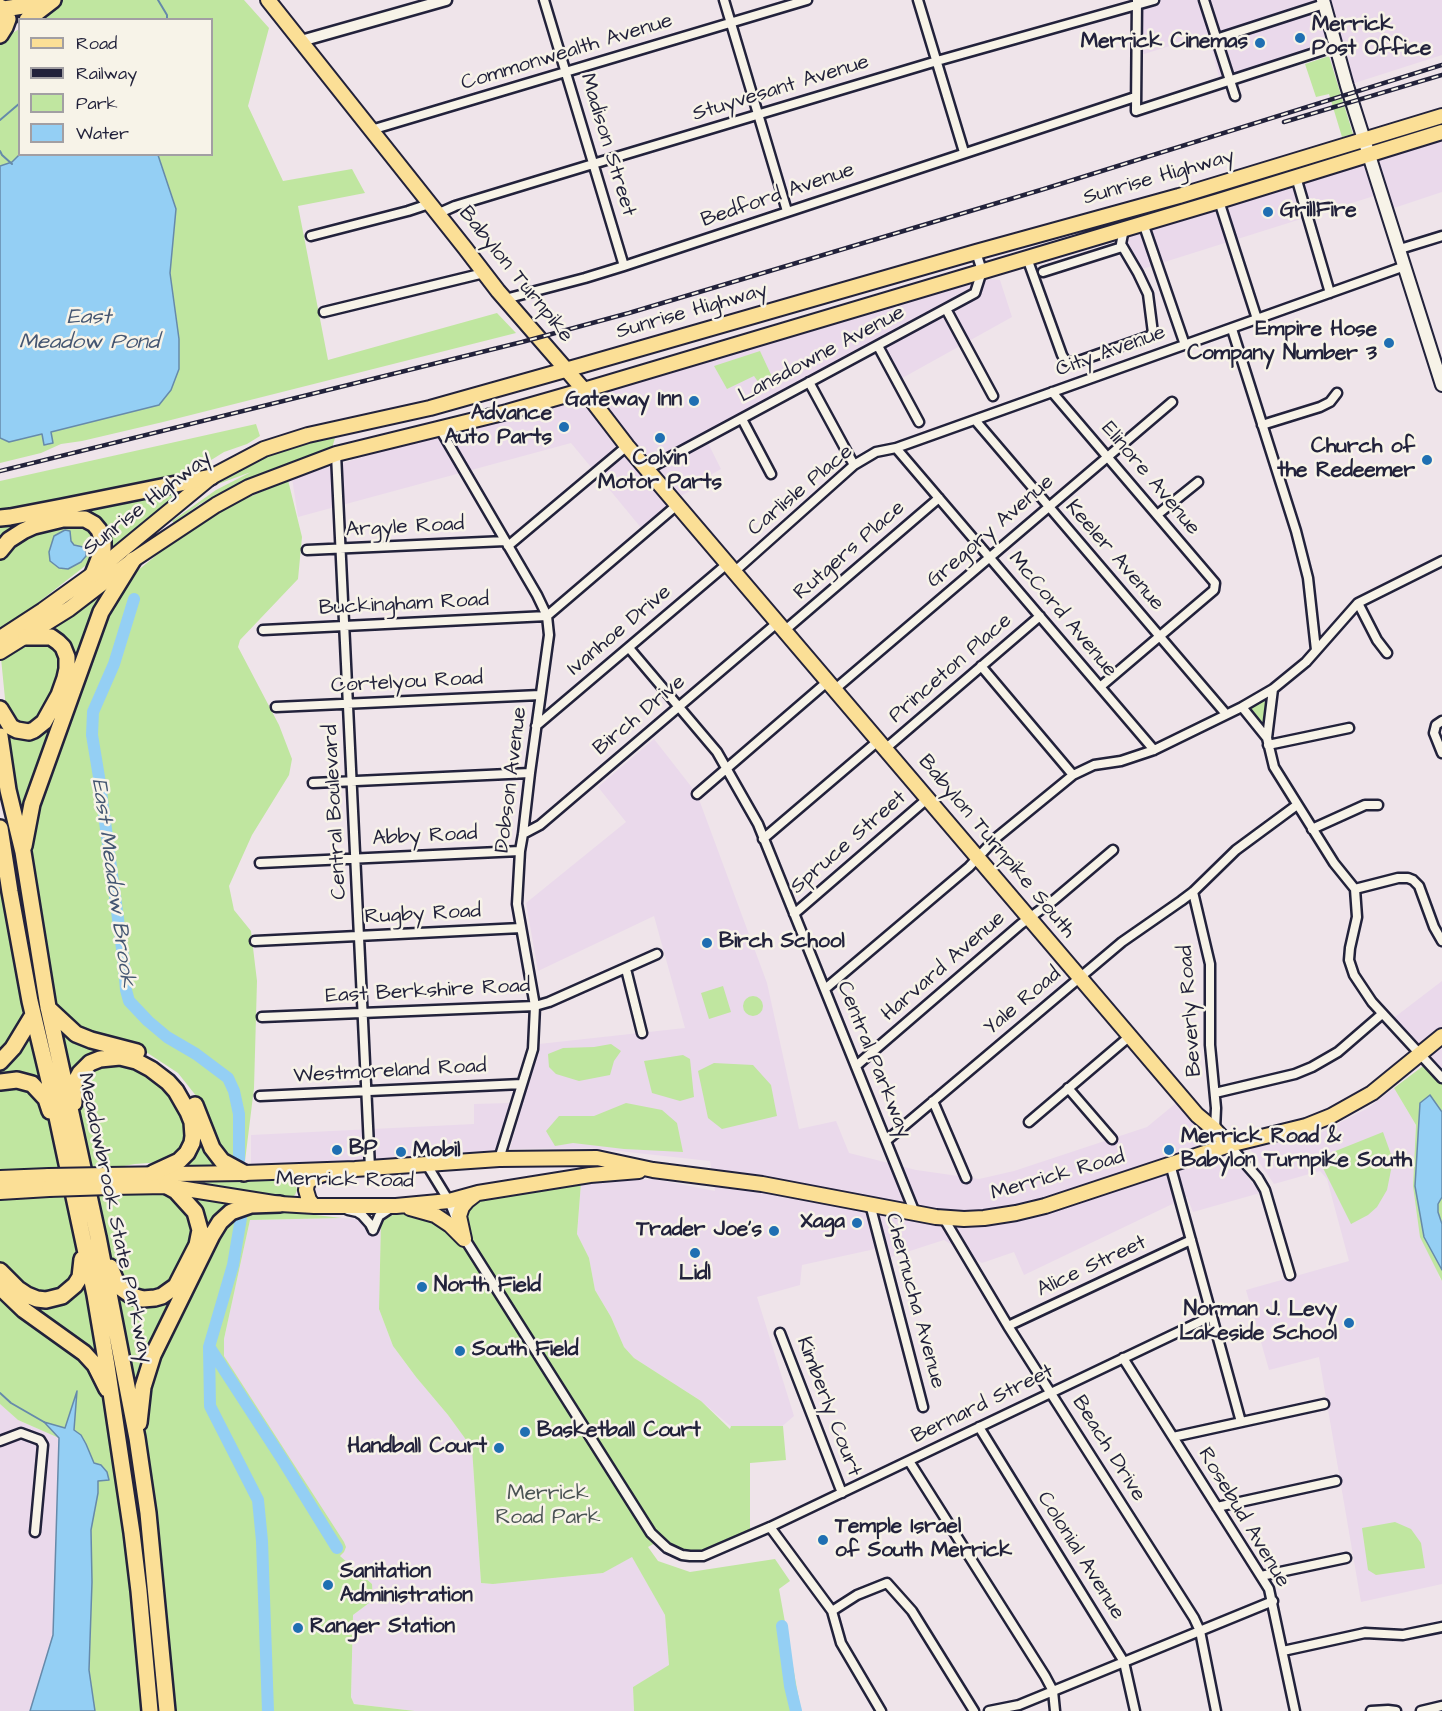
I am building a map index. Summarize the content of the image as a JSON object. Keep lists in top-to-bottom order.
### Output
{
  "streets": {
    "highway": ["Meadowbrook State Parkway"],
    "main road": [
      "Sunrise Highway",
      "Babylon Turnpike",
      "Babylon Turnpike South",
      "Merrick Road"
    ],
    "street": [
      "Commonwealth Avenue",
      "Stuyvesant Avenue",
      "Madison Street",
      "Bedford Avenue",
      "City Avenue",
      "Lansdowne Avenue",
      "Elinore Avenue",
      "Carlisle Place",
      "Argyle Road",
      "Gregory Avenue",
      "Rutgers Place",
      "Keeler Avenue",
      "Buckingham Road",
      "McCord Avenue",
      "Ivanhoe Drive",
      "Princeton Place",
      "Cortelyou Road",
      "Birch Drive",
      "Dobson Avenue",
      "Central Boulevard",
      "Abby Road",
      "Spruce Street",
      "Rugby Road",
      "Harvard Avenue",
      "East Berkshire Road",
      "Yale Road",
      "Beverly Road",
      "Central Parkway",
      "Westmoreland Road",
      "Alice Street",
      "Chernucha Avenue",
      "Bernard Street",
      "Kimberly Court",
      "Beach Drive",
      "Rosebud Avenue",
      "Colonial Avenue"
    ]
  },
  "crossings": [
    ["Commonwealth Avenue", "Madison Street"],
    ["Commonwealth Avenue", "Babylon Turnpike"],
    ["Stuyvesant Avenue", "Madison Street"],
    ["Stuyvesant Avenue", "Babylon Turnpike"],
    ["Madison Street", "Bedford Avenue"],
    ["Sunrise Highway", "Babylon Turnpike"],
    ["Sunrise Highway", "Lansdowne Avenue"],
    ["Sunrise Highway", "Dobson Avenue"],
    ["Sunrise Highway", "Central Boulevard"],
    ["Bedford Avenue", "Babylon Turnpike"],
    ["Babylon Turnpike", "Lansdowne Avenue"],
    ["Babylon Turnpike", "Carlisle Place"],
    ["Babylon Turnpike", "Ivanhoe Drive"],
    ["Babylon Turnpike", "Babylon Turnpike South"],
    ["City Avenue", "Elinore Avenue"],
    ["City Avenue", "Carlisle Place"],
    ["City Avenue", "Keeler Avenue"],
    ["City Avenue", "McCord Avenue"],
    ["Elinore Avenue", "Gregory Avenue"],
    ["Elinore Avenue", "Keeler Avenue"],
    ["Carlisle Place", "McCord Avenue"],
    ["Carlisle Place", "Ivanhoe Drive"],
    ["Carlisle Place", "Babylon Turnpike South"],
    ["Argyle Road", "Dobson Avenue"],
    ["Argyle Road", "Central Boulevard"],
    ["Gregory Avenue", "Keeler Avenue"],
    ["Gregory Avenue", "McCord Avenue"],
    ["Gregory Avenue", "Babylon Turnpike South"],
    ["Gregory Avenue", "Central Parkway"],
    ["Rutgers Place", "McCord Avenue"],
    ["Rutgers Place", "Birch Drive"],
    ["Rutgers Place", "Babylon Turnpike South"],
    ["Buckingham Road", "Dobson Avenue"],
    ["Buckingham Road", "Central Boulevard"],
    ["McCord Avenue", "Princeton Place"],
    ["Ivanhoe Drive", "Dobson Avenue"],
    ["Ivanhoe Drive", "Babylon Turnpike South"],
    ["Ivanhoe Drive", "Central Parkway"],
    ["Princeton Place", "Babylon Turnpike South"],
    ["Princeton Place", "Central Parkway"],
    ["Cortelyou Road", "Dobson Avenue"],
    ["Cortelyou Road", "Central Boulevard"],
    ["Birch Drive", "Dobson Avenue"],
    ["Birch Drive", "Babylon Turnpike South"],
    ["Birch Drive", "Central Parkway"],
    ["Dobson Avenue", "Abby Road"],
    ["Dobson Avenue", "Rugby Road"],
    ["Dobson Avenue", "East Berkshire Road"],
    ["Dobson Avenue", "Westmoreland Road"],
    ["Dobson Avenue", "Merrick Road"],
    ["Central Boulevard", "Abby Road"],
    ["Central Boulevard", "Rugby Road"],
    ["Central Boulevard", "East Berkshire Road"],
    ["Central Boulevard", "Westmoreland Road"],
    ["Central Boulevard", "Merrick Road"],
    ["Spruce Street", "Babylon Turnpike South"],
    ["Spruce Street", "Central Parkway"],
    ["Babylon Turnpike South", "Harvard Avenue"],
    ["Babylon Turnpike South", "Yale Road"],
    ["Babylon Turnpike South", "Beverly Road"],
    ["Babylon Turnpike South", "Merrick Road"],
    ["Harvard Avenue", "Central Parkway"],
    ["Yale Road", "Beverly Road"],
    ["Yale Road", "Central Parkway"],
    ["Central Parkway", "Merrick Road"],
    ["Merrick Road", "Chernucha Avenue"],
    ["Merrick Road", "Bernard Street"],
    ["Merrick Road", "Beach Drive"],
    ["Alice Street", "Beach Drive"],
    ["Bernard Street", "Kimberly Court"],
    ["Bernard Street", "Beach Drive"],
    ["Bernard Street", "Rosebud Avenue"],
    ["Bernard Street", "Colonial Avenue"]
  ],
  "water": ["East Meadow Pond", "East Meadow Brook"],
  "parks": ["Merrick Road Park"],
  "places": [
    "Merrick Post Office",
    "Merrick Cinemas",
    "GrillFire",
    "Empire Hose Company Number 3",
    "Gateway Inn",
    "Advance Auto Parts",
    "Colvin Motor Parts",
    "Church of the Redeemer",
    "Birch School",
    "BP",
    "Merrick Road & Babylon Turnpike South",
    "Mobil",
    "Xaga",
    "Trader Joe's",
    "Lidl",
    "North Field",
    "Norman J. Levy Lakeside School",
    "South Field",
    "Basketball Court",
    "Handball Court",
    "Temple Israel of South Merrick",
    "Sanitation Administration",
    "Ranger Station"
  ],
  "legend": [
    "Road",
    "Railway",
    "Park",
    "Water"
  ]
}
